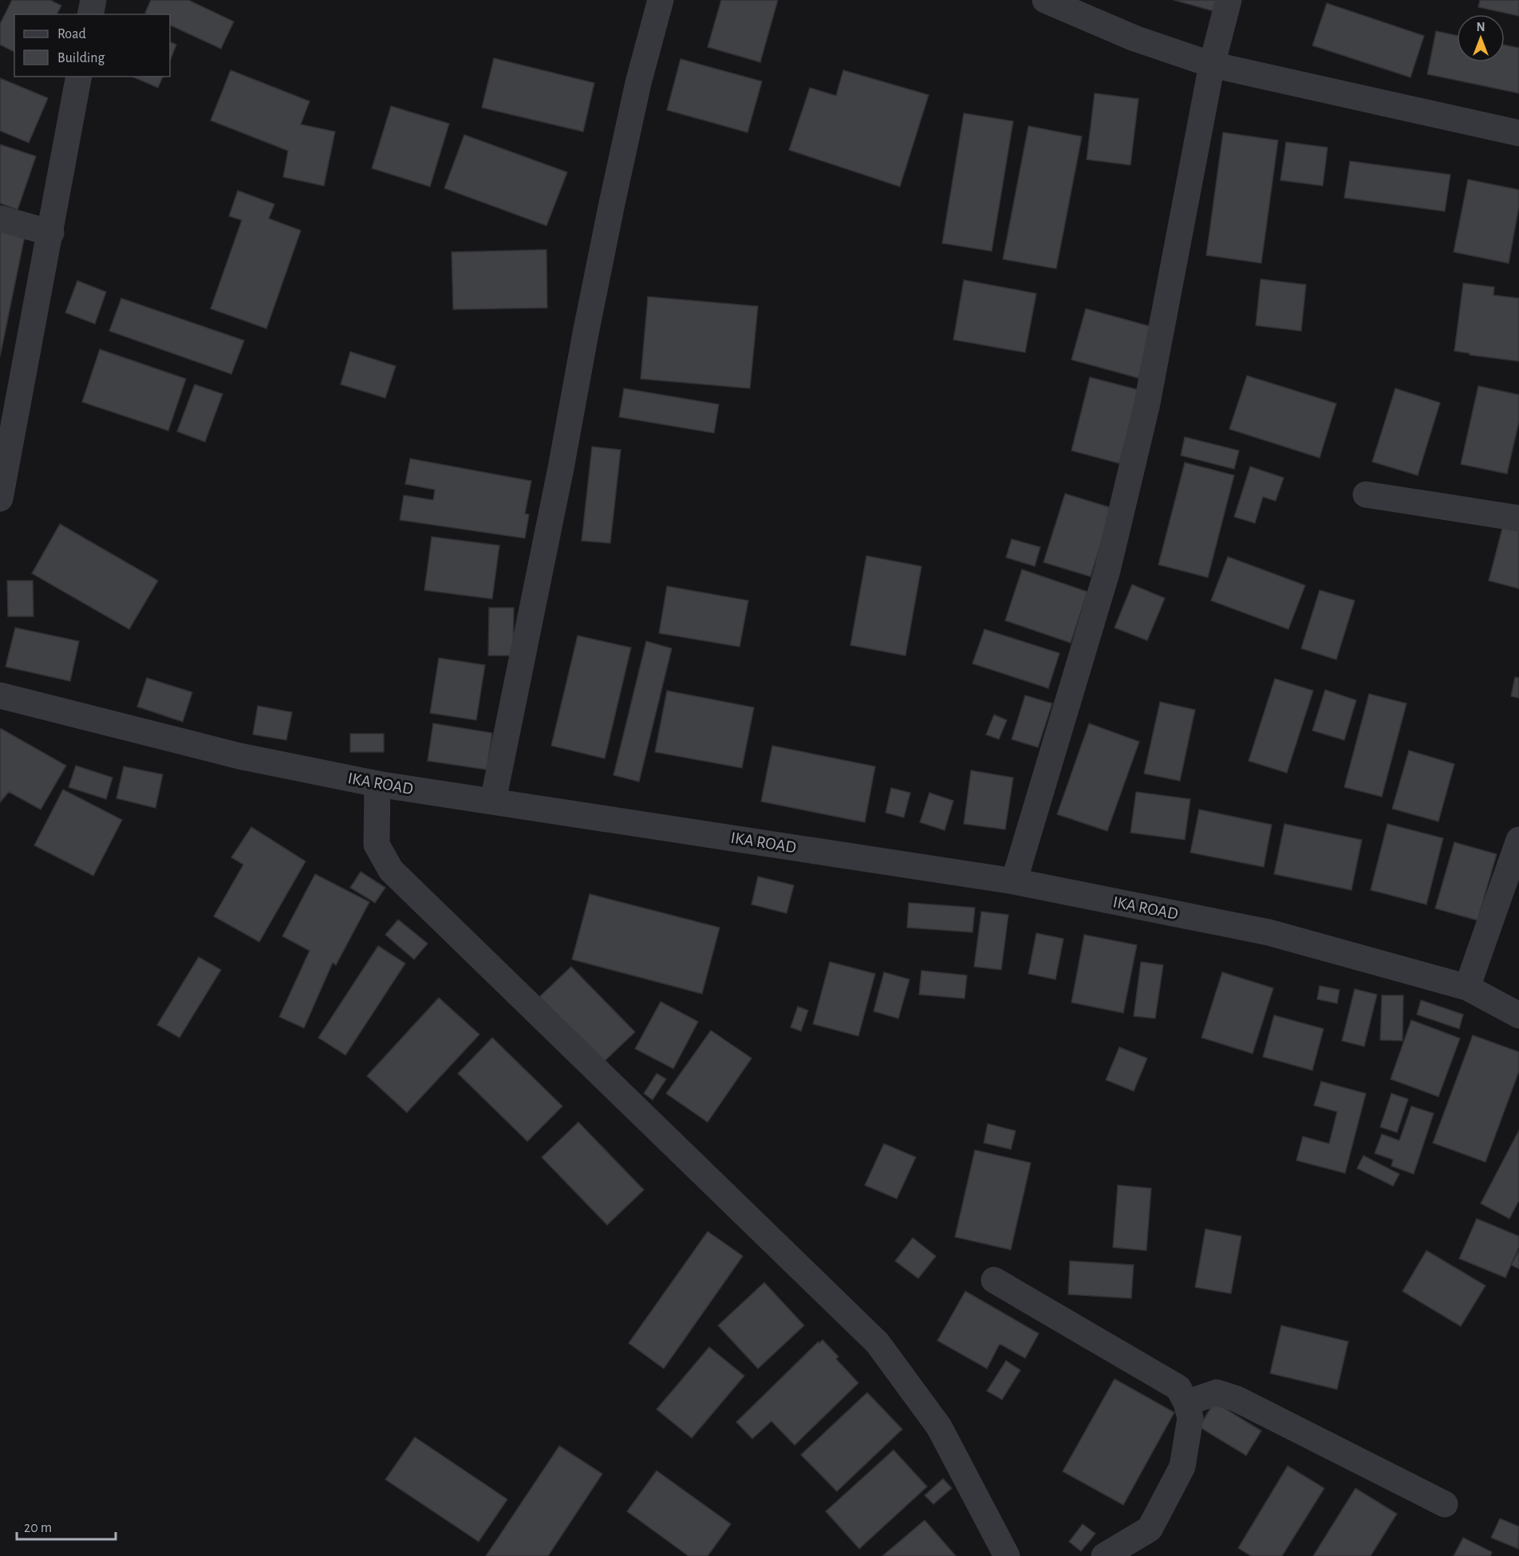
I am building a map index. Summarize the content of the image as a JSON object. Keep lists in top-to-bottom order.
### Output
{
  "streets": {
    "street": ["IKA ROAD"]
  },
  "legend": ["Road", "Building"],
  "scale_bar": "20 m",
  "north": "top"
}
